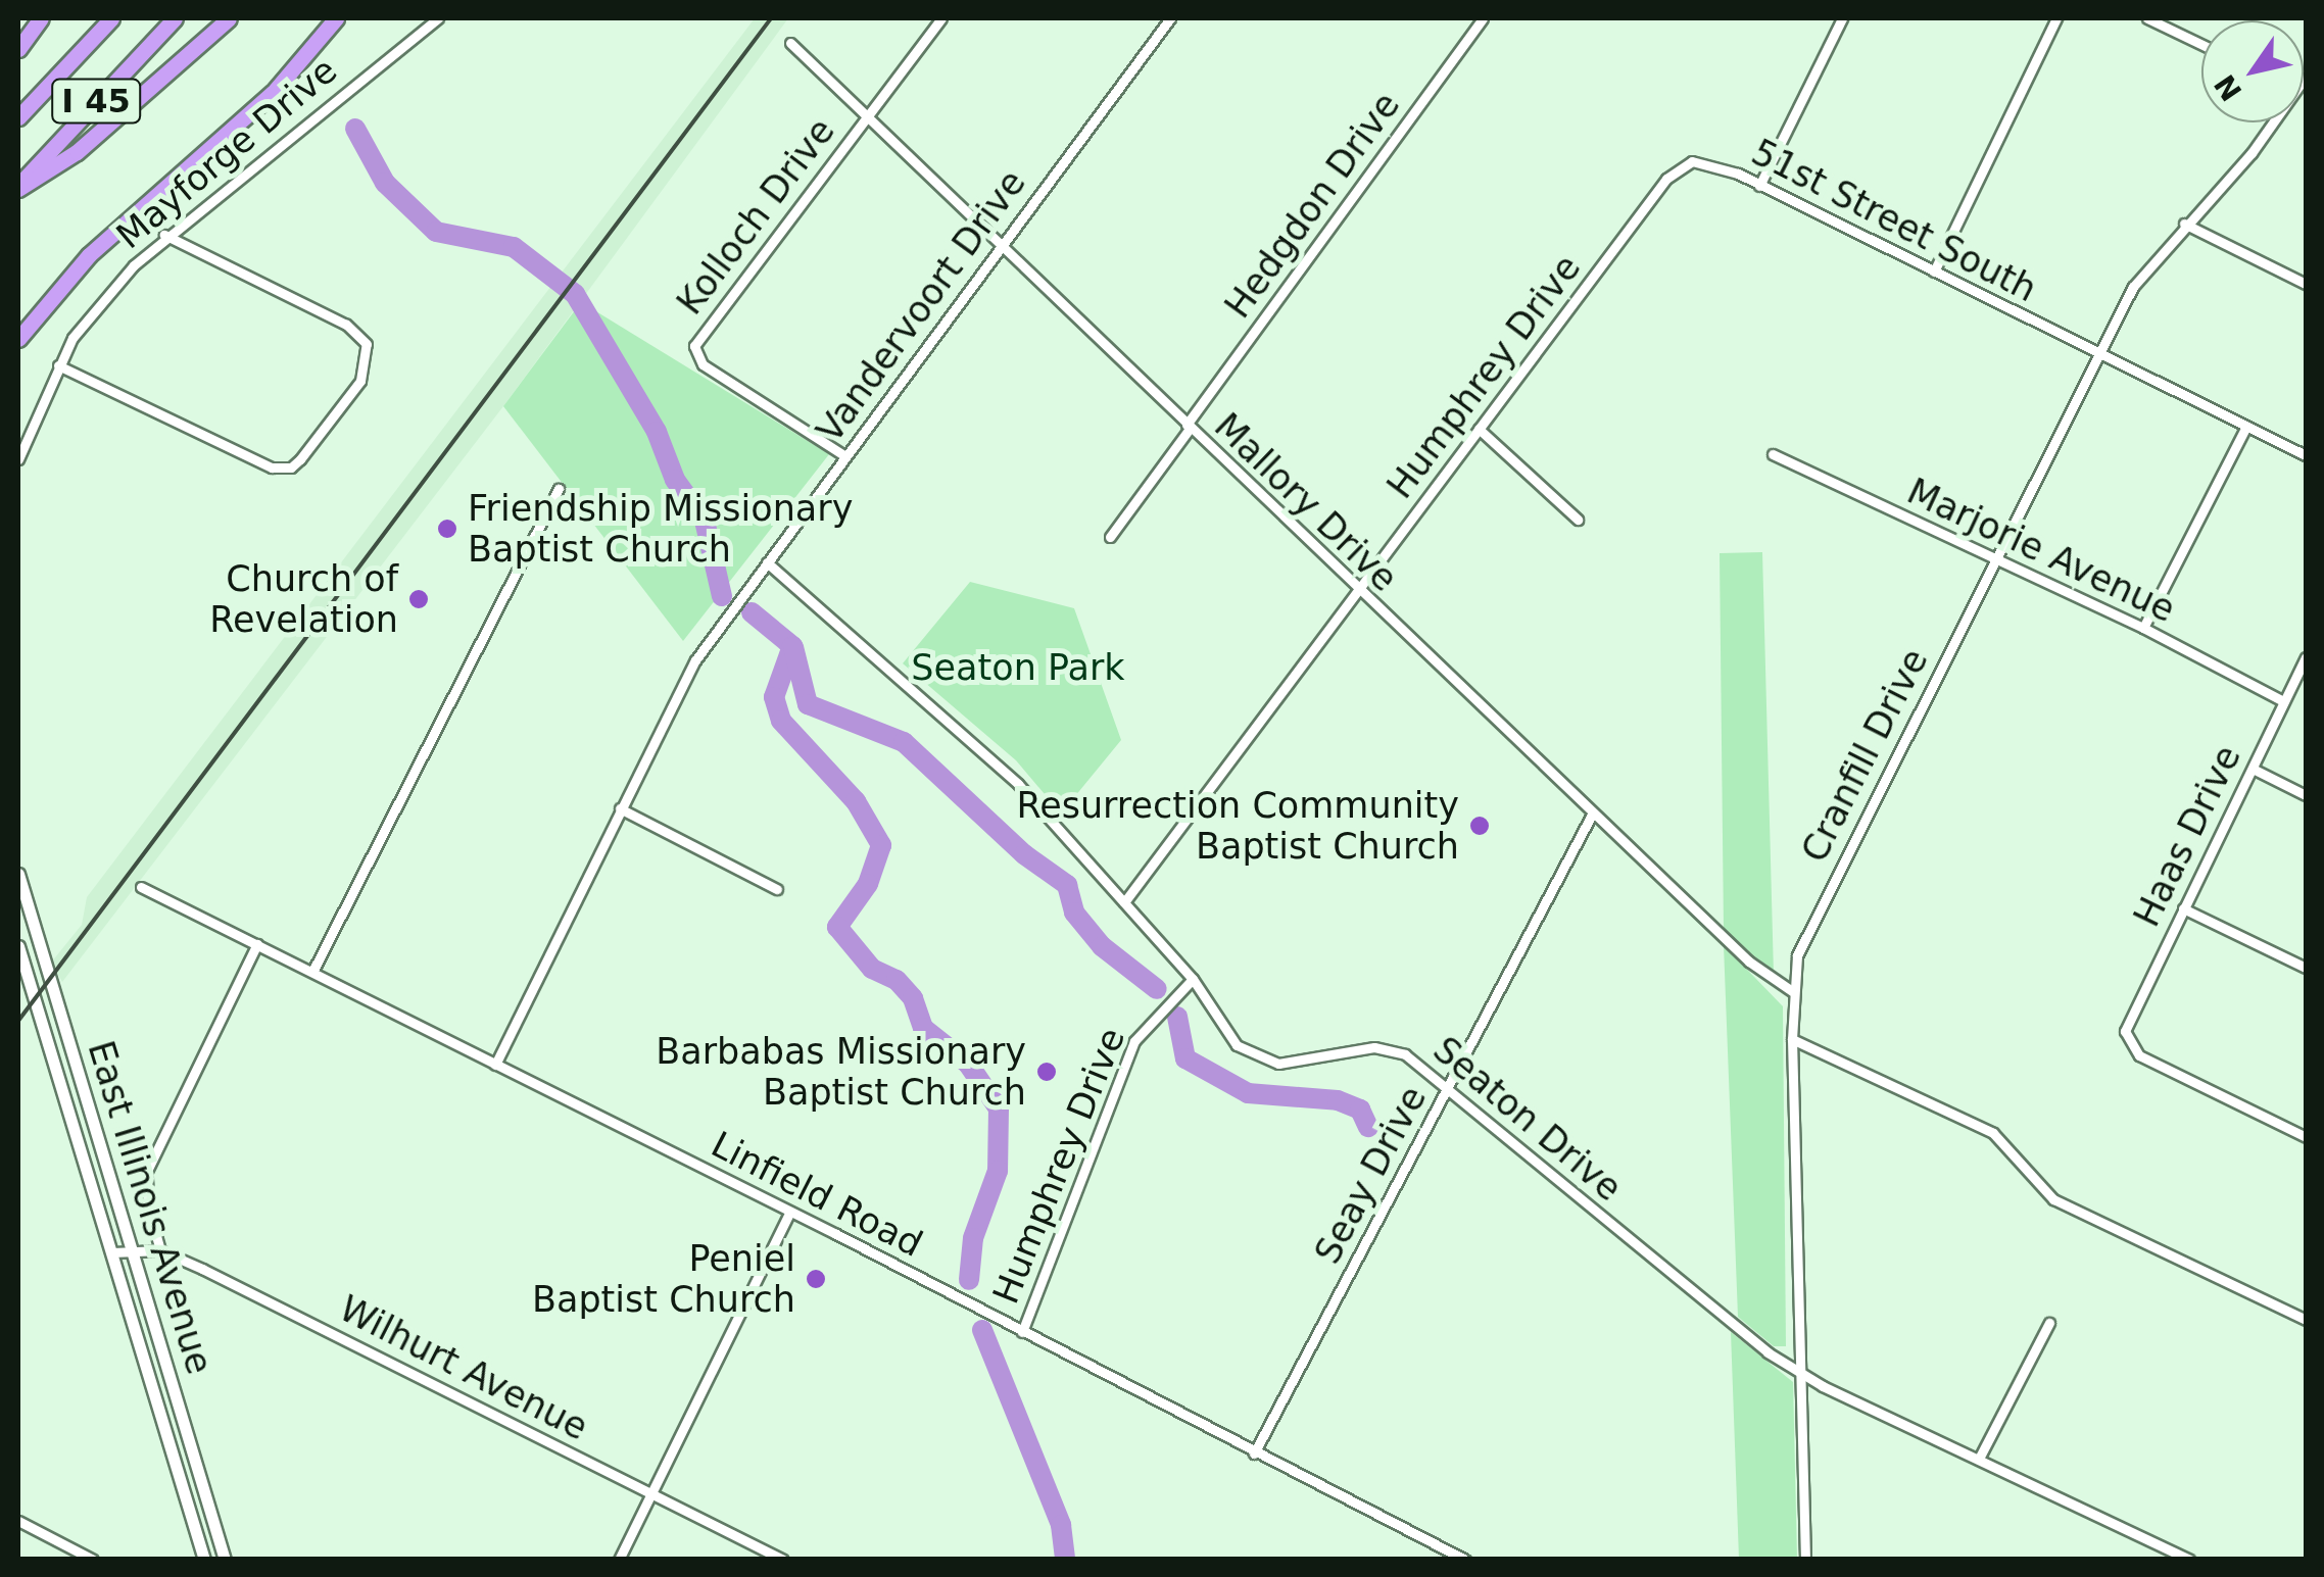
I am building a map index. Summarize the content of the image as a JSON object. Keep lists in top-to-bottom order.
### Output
{
  "streets": {
    "highway": ["I 45"],
    "main road": ["East Illinois Avenue"],
    "street": [
      "Mayforge Drive",
      "Hedgdon Drive",
      "Kolloch Drive",
      "51st Street South",
      "Vandervoort Drive",
      "Humphrey Drive",
      "Mallory Drive",
      "Marjorie Avenue",
      "Cranfill Drive",
      "Haas Drive",
      "Seaton Drive",
      "Seay Drive",
      "Linfield Road",
      "Wilhurt Avenue"
    ]
  },
  "crossings": [
    ["Hedgdon Drive", "Mallory Drive"],
    ["Kolloch Drive", "Vandervoort Drive"],
    ["Kolloch Drive", "Mallory Drive"],
    ["51st Street South", "Humphrey Drive"],
    ["51st Street South", "Cranfill Drive"],
    ["Vandervoort Drive", "Mallory Drive"],
    ["Vandervoort Drive", "Seaton Drive"],
    ["Vandervoort Drive", "Linfield Road"],
    ["Humphrey Drive", "Mallory Drive"],
    ["Humphrey Drive", "Seaton Drive"],
    ["Humphrey Drive", "Linfield Road"],
    ["Mallory Drive", "Cranfill Drive"],
    ["Mallory Drive", "Seay Drive"],
    ["Marjorie Avenue", "Cranfill Drive"],
    ["Marjorie Avenue", "Haas Drive"],
    ["Cranfill Drive", "Seaton Drive"],
    ["Seaton Drive", "Seay Drive"],
    ["Seay Drive", "Linfield Road"],
    ["East Illinois Avenue", "Wilhurt Avenue"]
  ],
  "parks": ["Seaton Park"],
  "places": [
    "Friendship Missionary Baptist Church",
    "Church of Revelation",
    "Resurrection Community Baptist Church",
    "Barbabas Missionary Baptist Church",
    "Peniel Baptist Church"
  ],
  "north": "bottom left"
}
